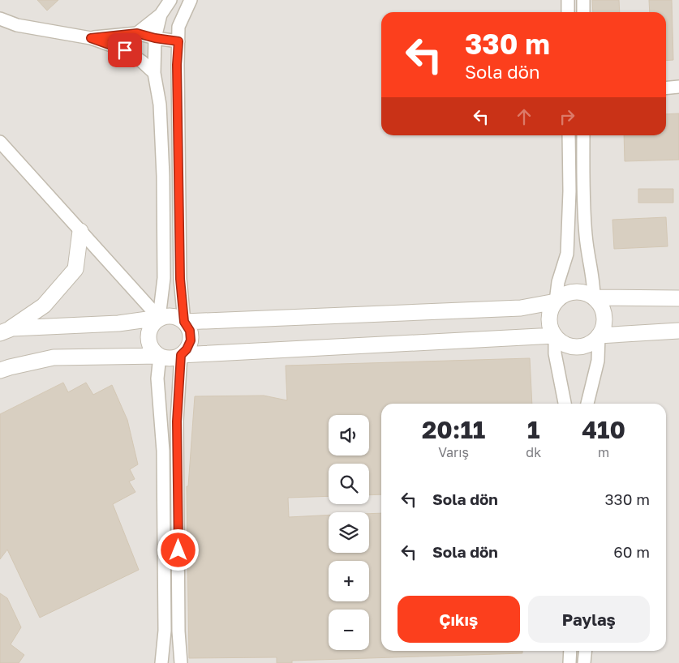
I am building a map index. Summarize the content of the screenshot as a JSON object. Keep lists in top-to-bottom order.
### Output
{
  "page": {
    "turn": ["330 m", "Sola dön"],
    "eta": [
      "20:11",
      "Varış",
      "1",
      "dk",
      "410",
      "m"
    ],
    "map_buttons": ["+", "−"],
    "list": [
      {
        "name": "Sola dön",
        "value": "330 m"
      },
      {
        "name": "Sola dön",
        "value": "60 m"
      }
    ],
    "buttons": ["Çıkış", "Paylaş"]
  }
}
